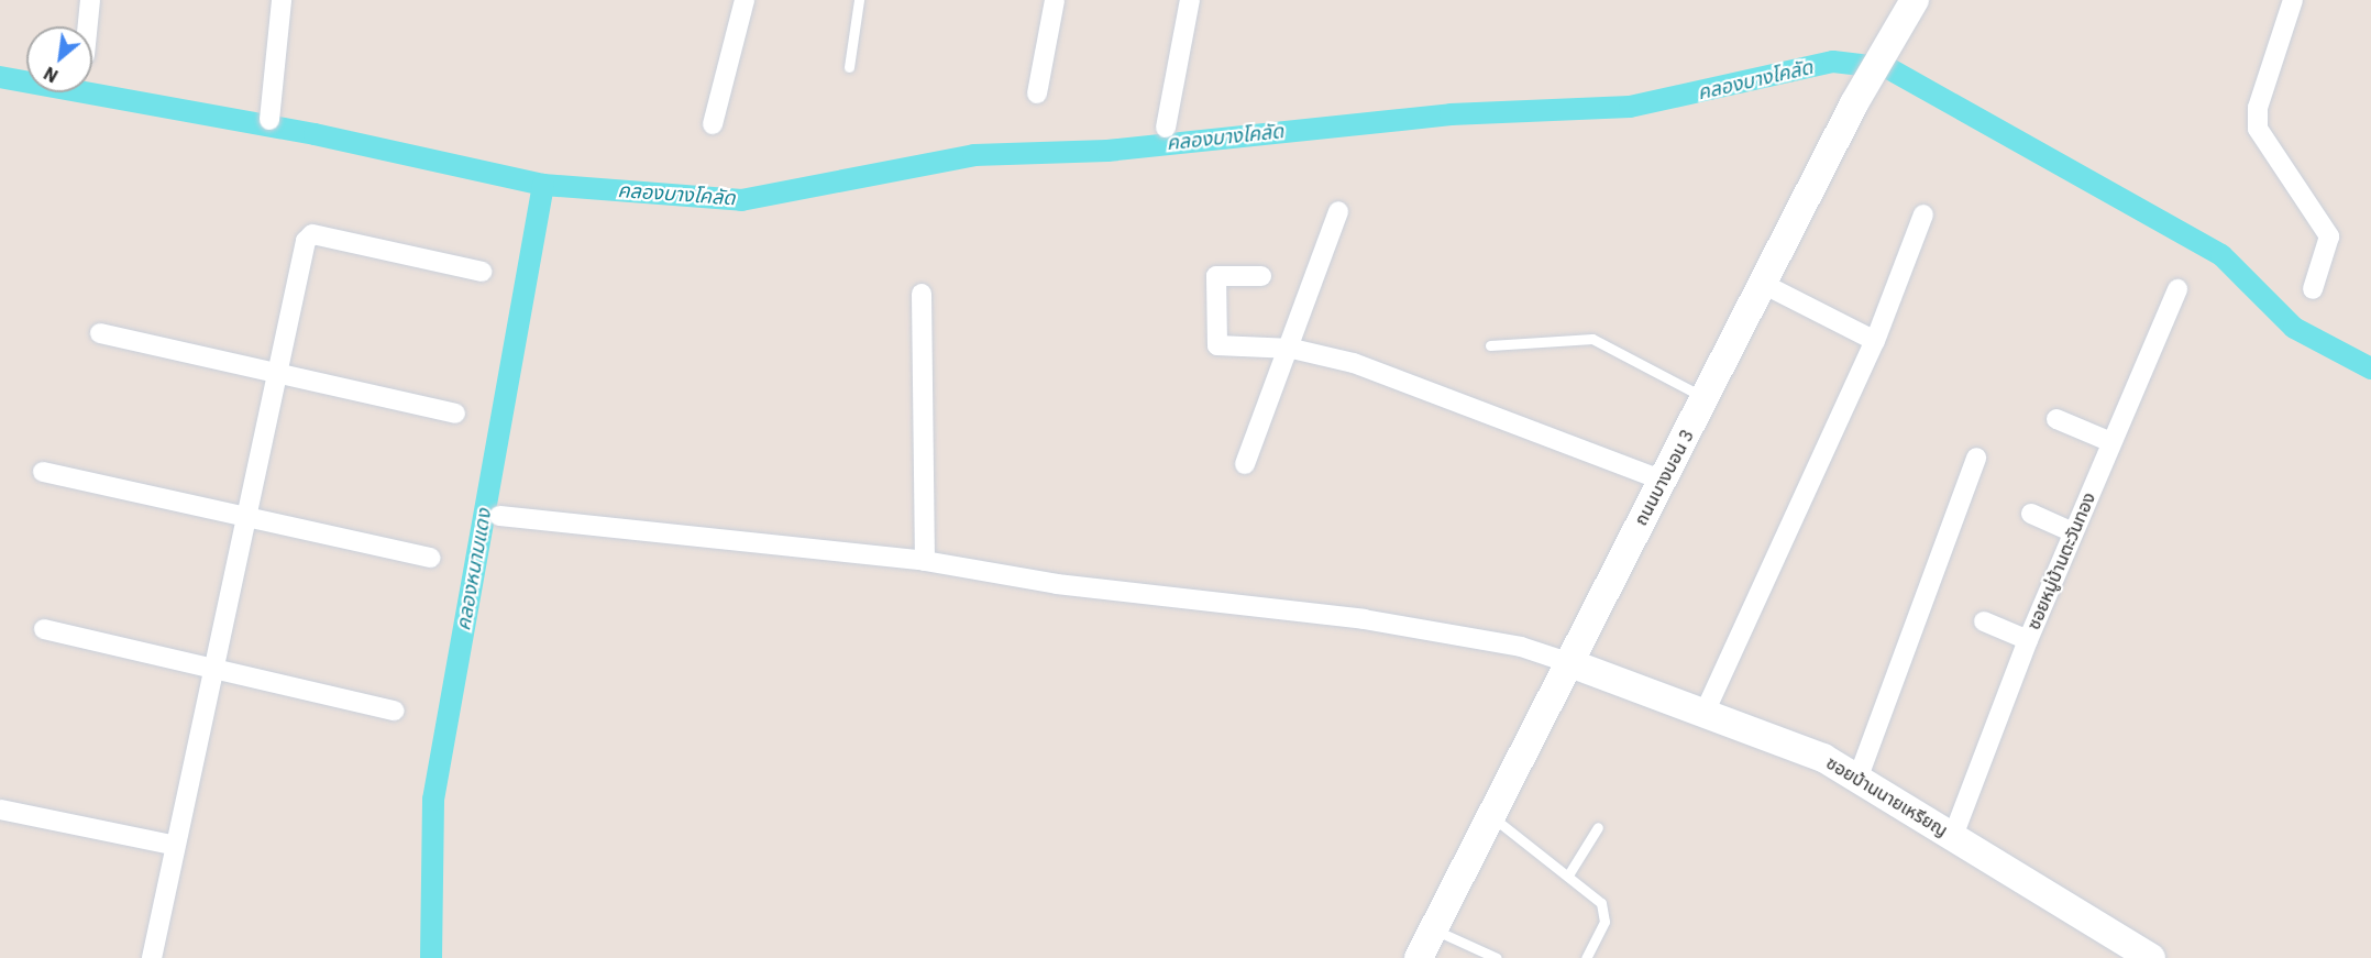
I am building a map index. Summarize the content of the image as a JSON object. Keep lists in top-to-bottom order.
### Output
{
  "streets": {
    "main road": ["ถนนบางบอน 3", "ซอยบ้านนายเหรียญ"],
    "street": ["ซอยหมู่บ้านตะวันทอง"]
  },
  "crossings": [
    ["ถนนบางบอน 3", "ซอยบ้านนายเหรียญ"],
    ["ซอยหมู่บ้านตะวันทอง", "ซอยบ้านนายเหรียญ"]
  ],
  "water": ["คลองบางโคลัด", "คลองหนามแดง"],
  "north": "bottom left"
}
